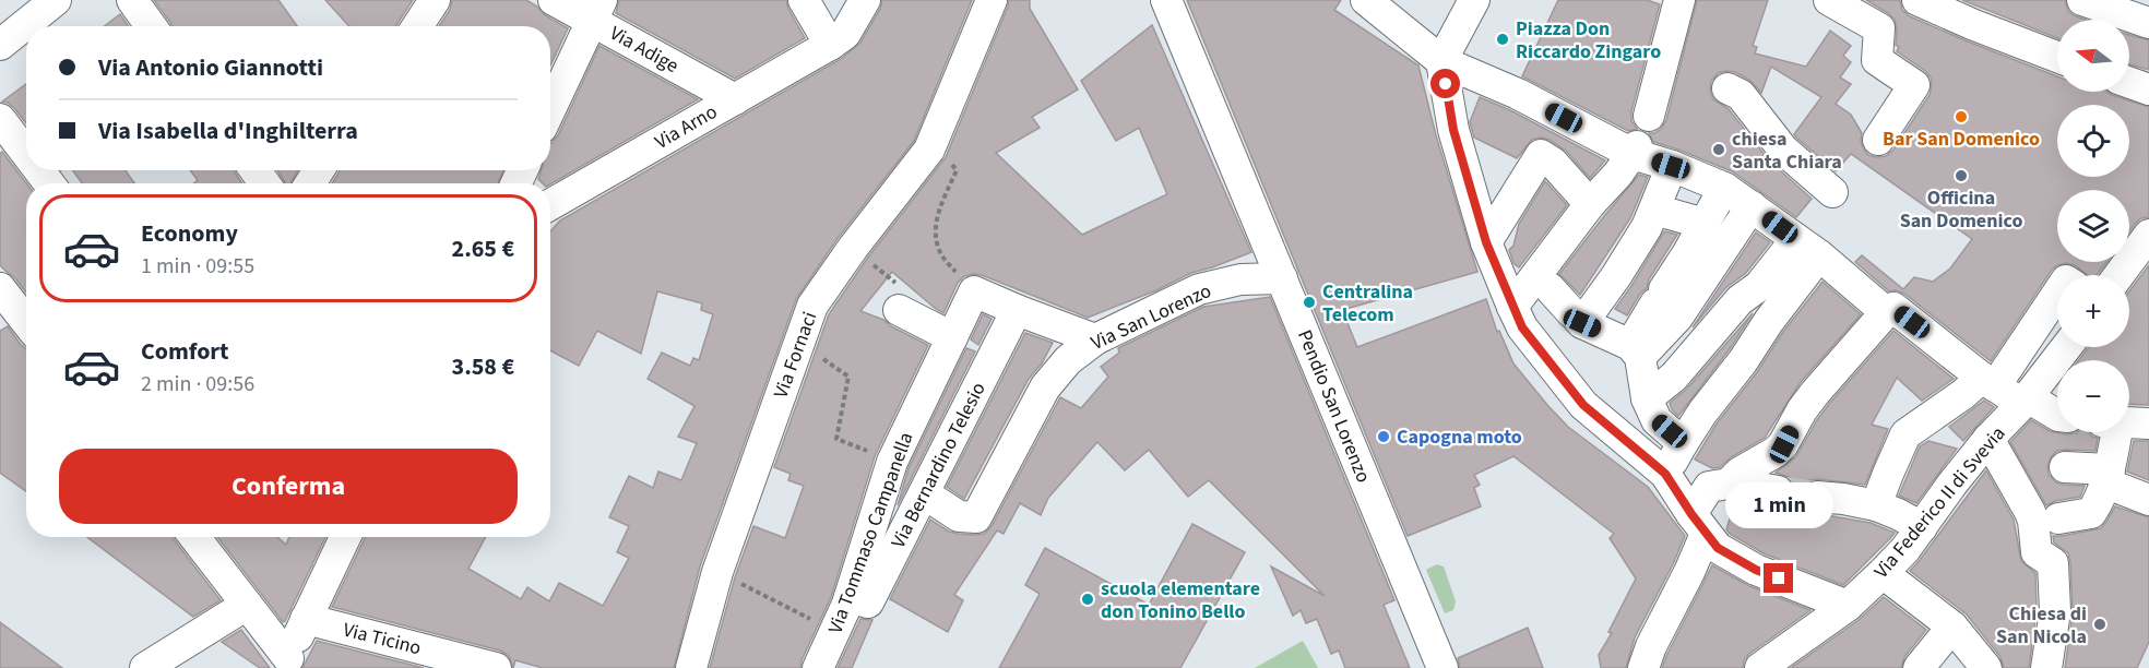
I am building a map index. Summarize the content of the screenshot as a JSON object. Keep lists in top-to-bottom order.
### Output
{
  "streets": {
    "street": [
      "Via Adige",
      "Via Arno",
      "Via San Lorenzo",
      "Via Fornaci",
      "Pendio San Lorenzo",
      "Via Bernardino Telesio",
      "Via Federico II di Svevia",
      "Via Tommaso Campanella",
      "Via Ticino"
    ]
  },
  "crossings": [
    ["Via Adige", "Via Arno"],
    ["Via San Lorenzo", "Pendio San Lorenzo"],
    ["Via San Lorenzo", "Via Bernardino Telesio"],
    ["Via Bernardino Telesio", "Via Tommaso Campanella"]
  ],
  "places": [
    "Piazza Don Riccardo Zingaro",
    "Bar San Domenico",
    "chiesa Santa Chiara",
    "Officina San Domenico",
    "Centralina Telecom",
    "Capogna moto",
    "scuola elementare don Tonino Bello",
    "Chiesa di San Nicola"
  ],
  "north": "left",
  "page": {
    "map_buttons": ["+", "−"],
    "banner": ["Via Antonio Giannotti", "Via Isabella d'Inghilterra"],
    "list": [
      {
        "name": "Economy",
        "note": "1 min · 09:55",
        "value": "2.65 €"
      },
      {
        "name": "Comfort",
        "note": "2 min · 09:56",
        "value": "3.58 €"
      }
    ],
    "buttons": "Conferma",
    "bubble": "1 min"
  }
}
